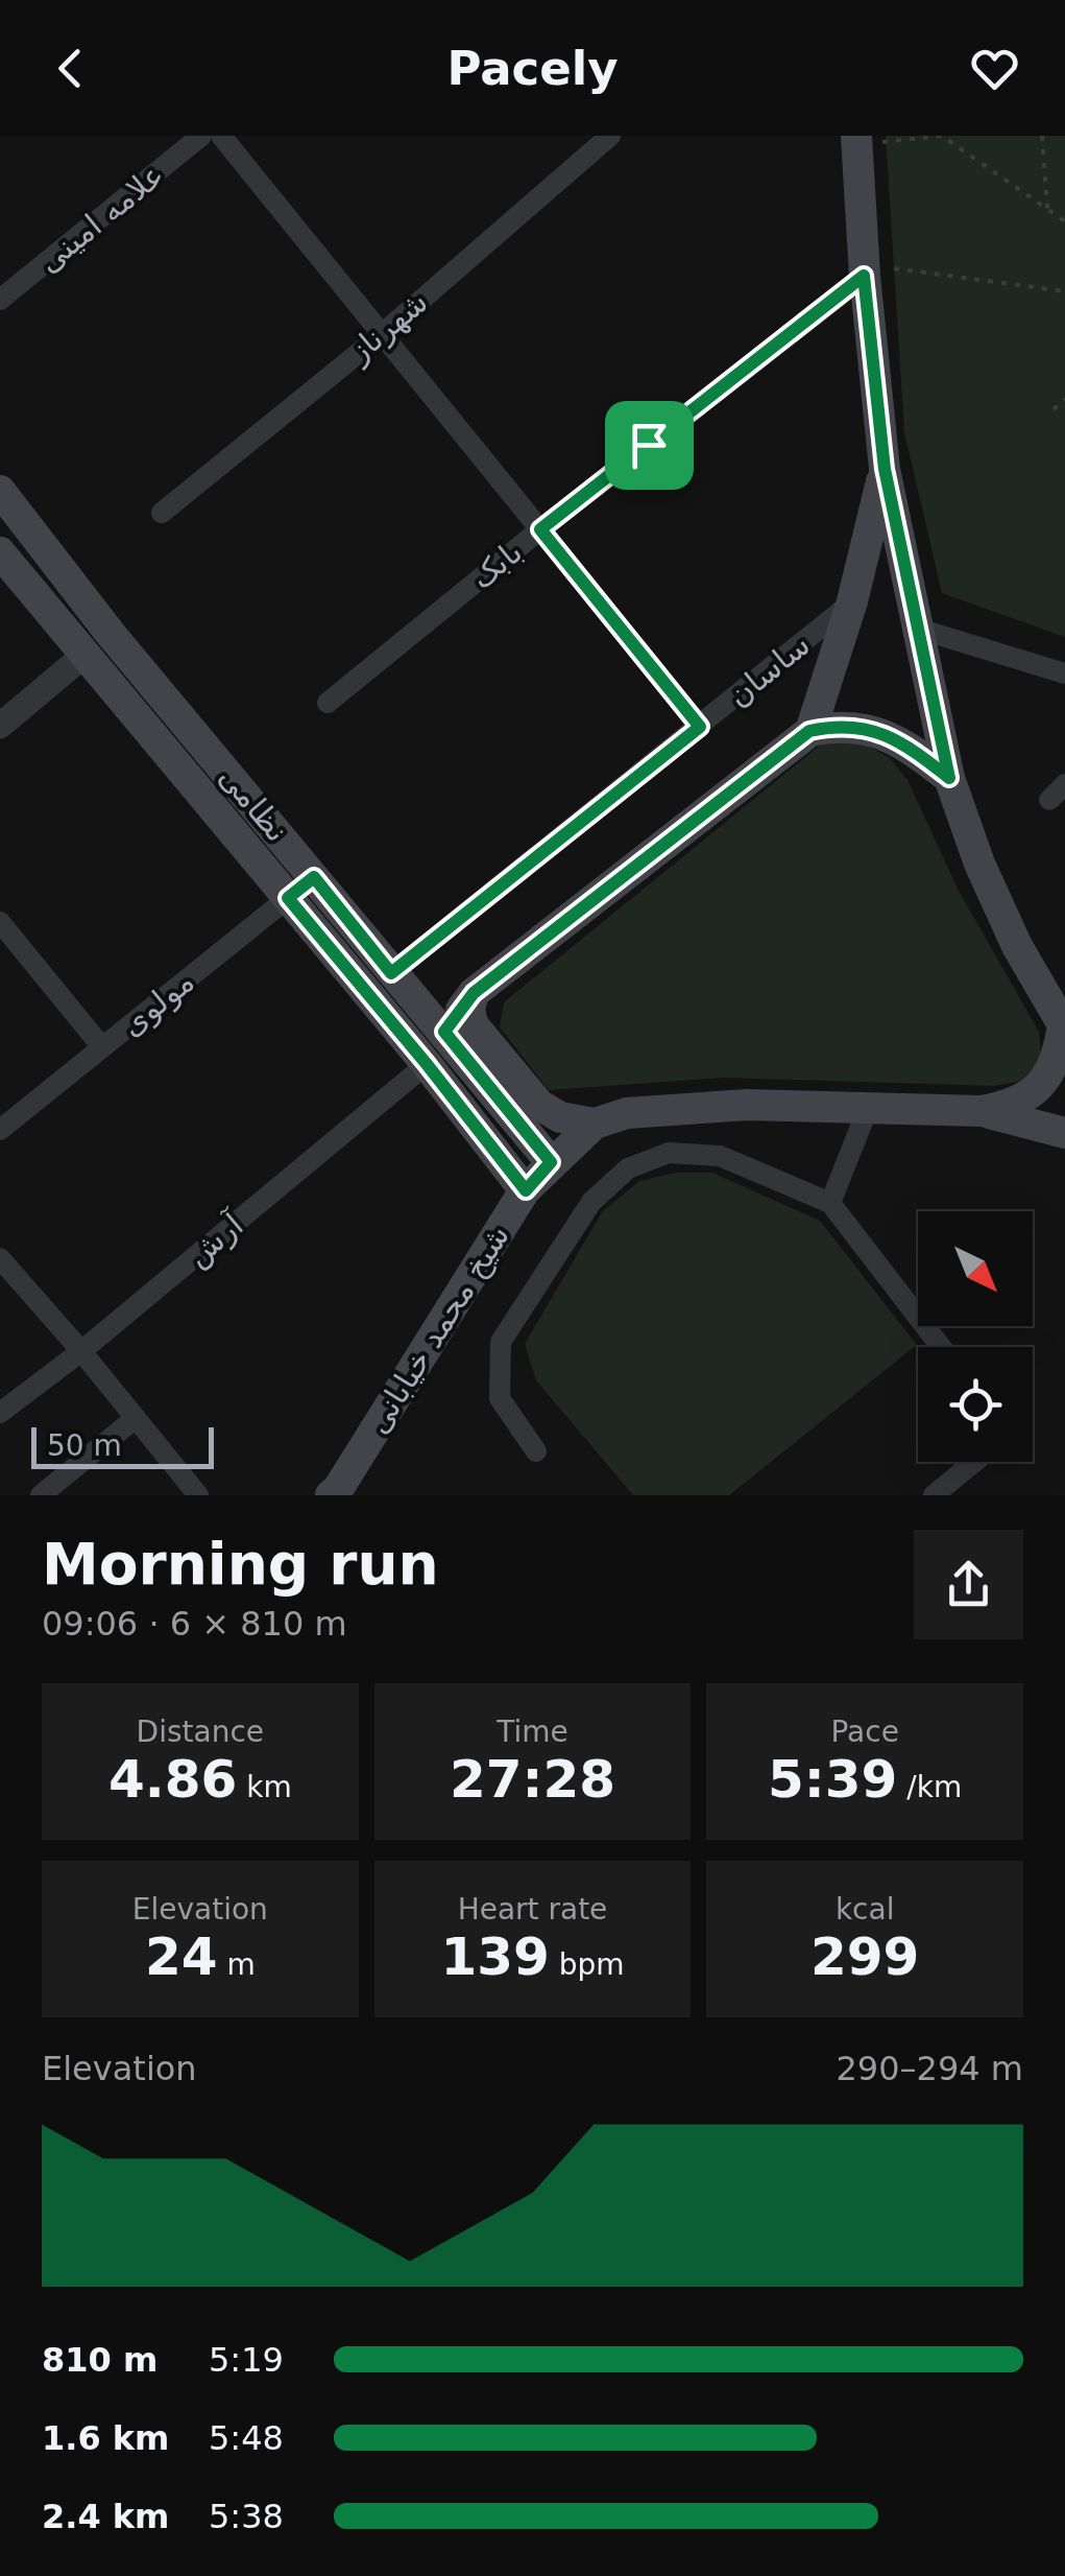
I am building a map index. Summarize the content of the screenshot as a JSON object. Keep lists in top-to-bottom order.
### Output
{
  "streets": {
    "main road": ["نظامی", "شیخ محمد خیابانی"],
    "street": [
      "علامه امینی",
      "شهرناز",
      "بابک",
      "ساسان",
      "مولوی",
      "آرش"
    ]
  },
  "crossings": [
    ["ساسان", "نظامی"],
    ["نظامی", "مولوی"],
    ["نظامی", "آرش"],
    ["نظامی", "شیخ محمد خیابانی"]
  ],
  "scale_bar": "50 m",
  "north": "bottom right",
  "page": {
    "header": "Pacely",
    "scale": "50 m",
    "heading": ["Morning run", "09:06 · 6 × 810 m"],
    "stats": [
      ["Distance", "4.86 km"],
      ["Time", "27:28"],
      ["Pace", "5:39 /km"],
      ["Elevation", "24 m"],
      ["Heart rate", "139 bpm"],
      ["kcal", "299"]
    ],
    "chart": ["Elevation", "290–294 m"],
    "list": [
      {
        "name": "810 m",
        "note": "5:19"
      },
      {
        "name": "1.6 km",
        "note": "5:48"
      },
      {
        "name": "2.4 km",
        "note": "5:38"
      }
    ]
  }
}
